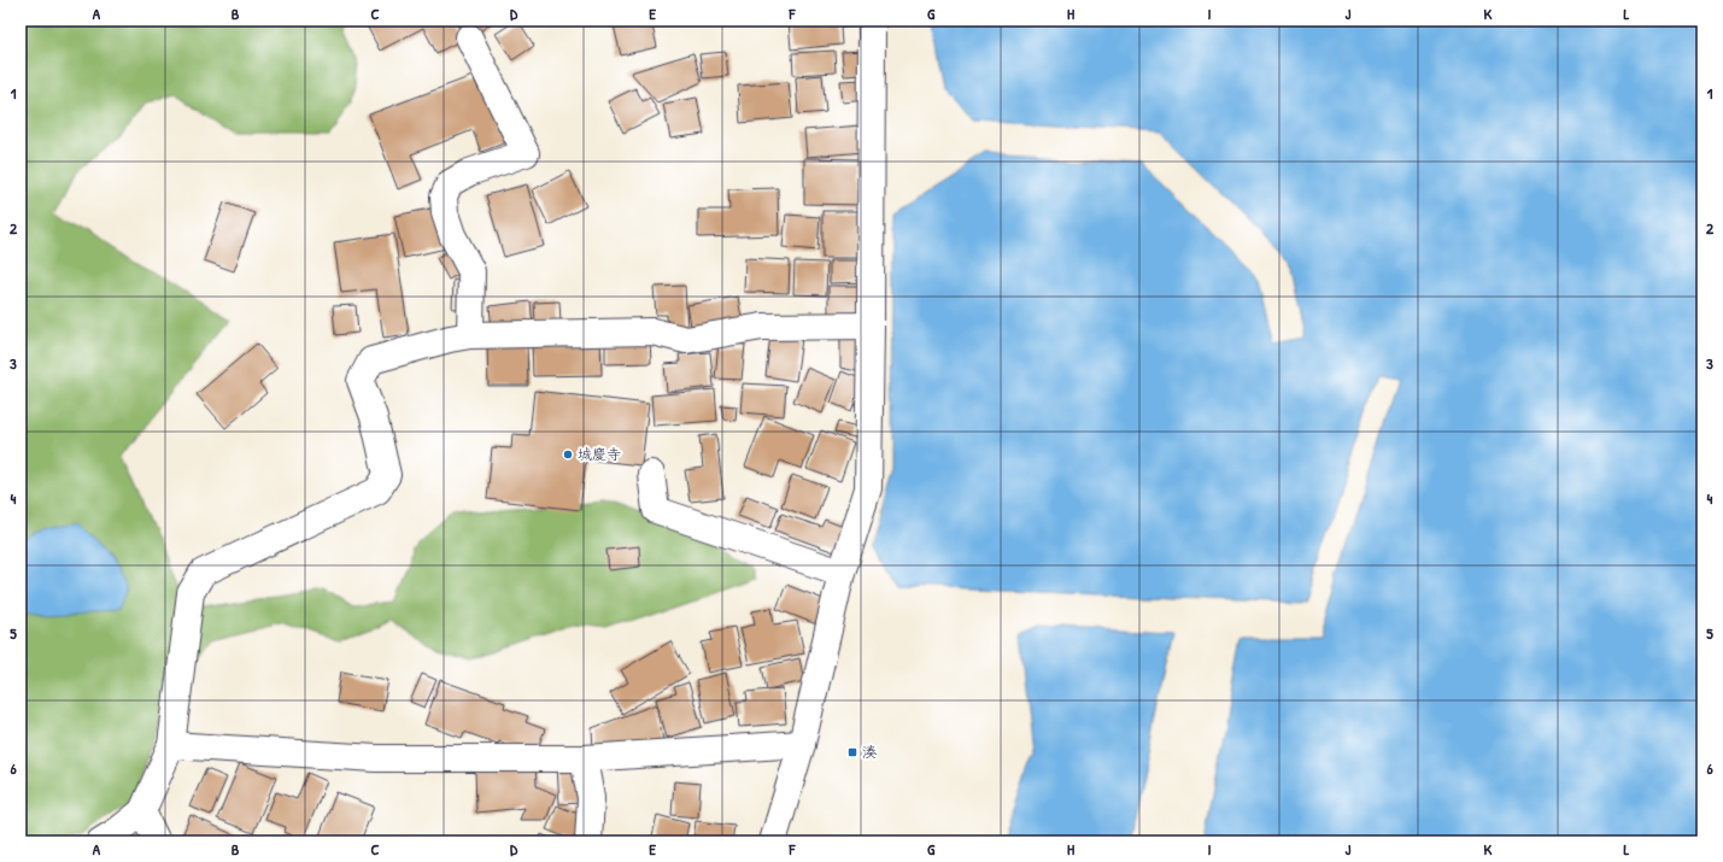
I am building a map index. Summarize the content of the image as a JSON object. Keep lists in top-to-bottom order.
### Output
{
  "places": {
    "other": ["城慶寺"],
    "transit": ["湊"]
  },
  "grid": {
    "columns": [
      "A",
      "B",
      "C",
      "D",
      "E",
      "F",
      "G",
      "H",
      "I",
      "J",
      "K",
      "L"
    ],
    "rows": [
      "1",
      "2",
      "3",
      "4",
      "5",
      "6"
    ]
  }
}
